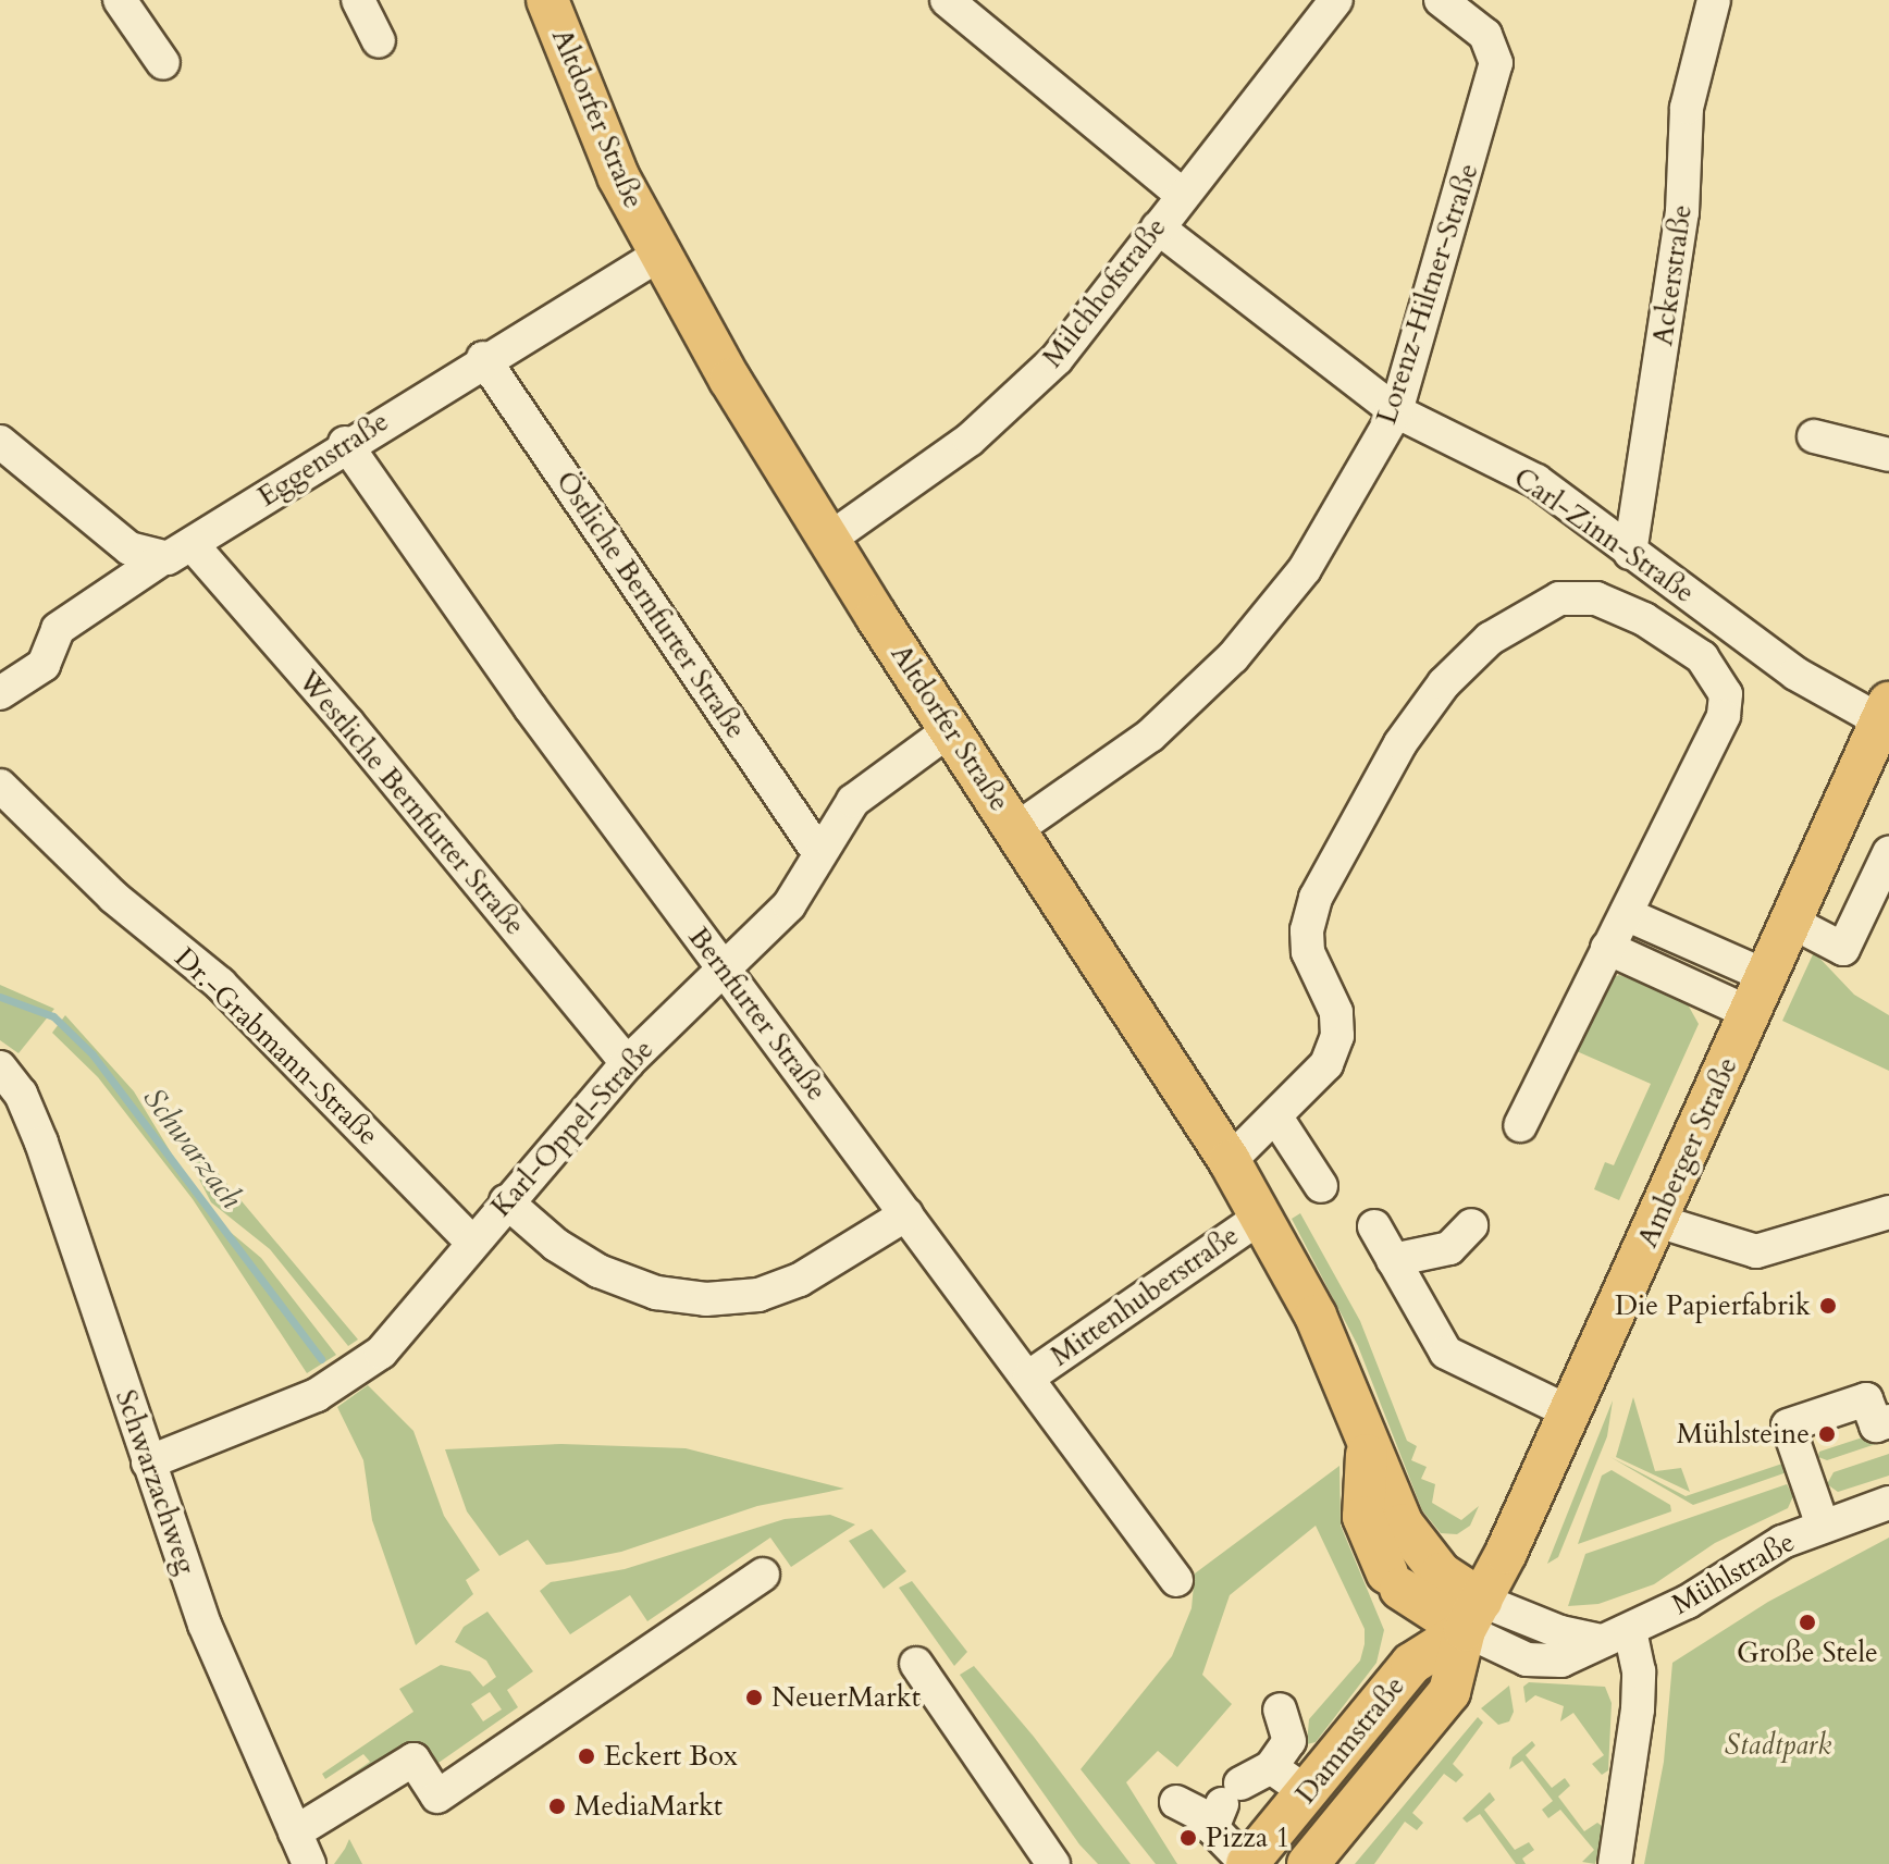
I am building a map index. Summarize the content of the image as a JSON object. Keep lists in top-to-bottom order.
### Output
{
  "streets": {
    "main road": ["Altdorfer Straße", "Amberger Straße", "Dammstraße"],
    "street": [
      "Ackerstraße",
      "Milchhofstraße",
      "Lorenz-Hiltner-Straße",
      "Eggenstraße",
      "Carl-Zinn-Straße",
      "Östliche Bernfurter Straße",
      "Westliche Bernfurter Straße",
      "Bernfurter Straße",
      "Dr.-Grabmann-Straße",
      "Karl-Oppel-Straße",
      "Mittenhuberstraße",
      "Schwarzachweg",
      "Mühlstraße"
    ]
  },
  "crossings": [
    ["Altdorfer Straße", "Milchhofstraße"],
    ["Altdorfer Straße", "Lorenz-Hiltner-Straße"],
    ["Altdorfer Straße", "Eggenstraße"],
    ["Altdorfer Straße", "Karl-Oppel-Straße"],
    ["Altdorfer Straße", "Amberger Straße"],
    ["Altdorfer Straße", "Mittenhuberstraße"],
    ["Altdorfer Straße", "Dammstraße"],
    ["Ackerstraße", "Carl-Zinn-Straße"],
    ["Milchhofstraße", "Carl-Zinn-Straße"],
    ["Lorenz-Hiltner-Straße", "Carl-Zinn-Straße"],
    ["Eggenstraße", "Östliche Bernfurter Straße"],
    ["Eggenstraße", "Westliche Bernfurter Straße"],
    ["Eggenstraße", "Bernfurter Straße"],
    ["Carl-Zinn-Straße", "Amberger Straße"],
    ["Östliche Bernfurter Straße", "Karl-Oppel-Straße"],
    ["Westliche Bernfurter Straße", "Karl-Oppel-Straße"],
    ["Bernfurter Straße", "Karl-Oppel-Straße"],
    ["Bernfurter Straße", "Mittenhuberstraße"],
    ["Dr.-Grabmann-Straße", "Karl-Oppel-Straße"],
    ["Karl-Oppel-Straße", "Schwarzachweg"],
    ["Amberger Straße", "Dammstraße"]
  ],
  "water": ["Schwarzach"],
  "parks": ["Stadtpark"],
  "places": [
    "Die Papierfabrik",
    "Mühlsteine",
    "Große Stele",
    "NeuerMarkt",
    "Eckert Box",
    "MediaMarkt",
    "Pizza 1"
  ]
}
